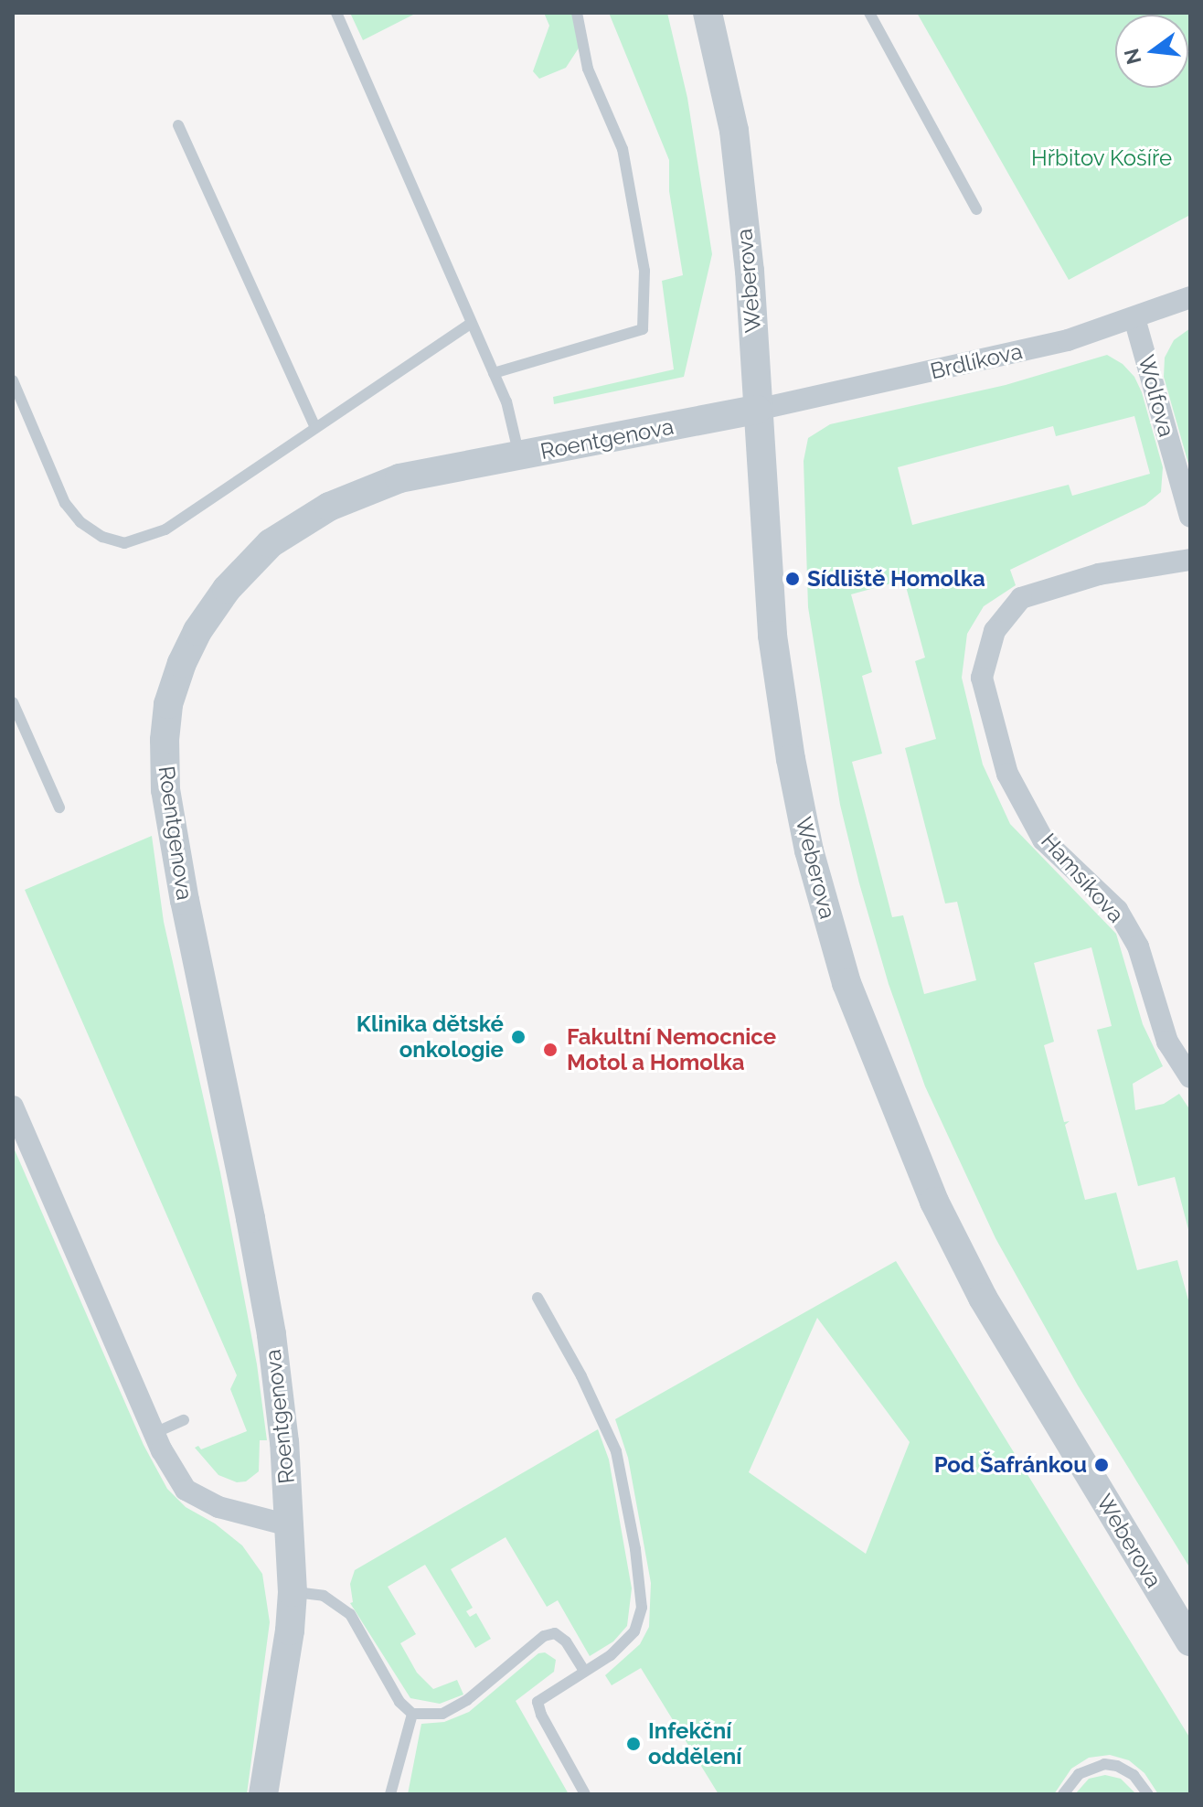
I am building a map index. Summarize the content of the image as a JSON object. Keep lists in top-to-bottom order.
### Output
{
  "streets": {
    "street": [
      "Weberova",
      "Brdlíkova",
      "Wolfova",
      "Roentgenova",
      "Hamsíkova"
    ]
  },
  "crossings": [
    ["Weberova", "Brdlíkova"],
    ["Weberova", "Roentgenova"],
    ["Brdlíkova", "Wolfova"],
    ["Brdlíkova", "Roentgenova"]
  ],
  "parks": ["Hřbitov Košíře"],
  "places": [
    "Sídliště Homolka",
    "Klinika dětské onkologie",
    "Fakultní Nemocnice Motol a Homolka",
    "Pod Šafránkou",
    "Infekční oddělení"
  ],
  "north": "left"
}
